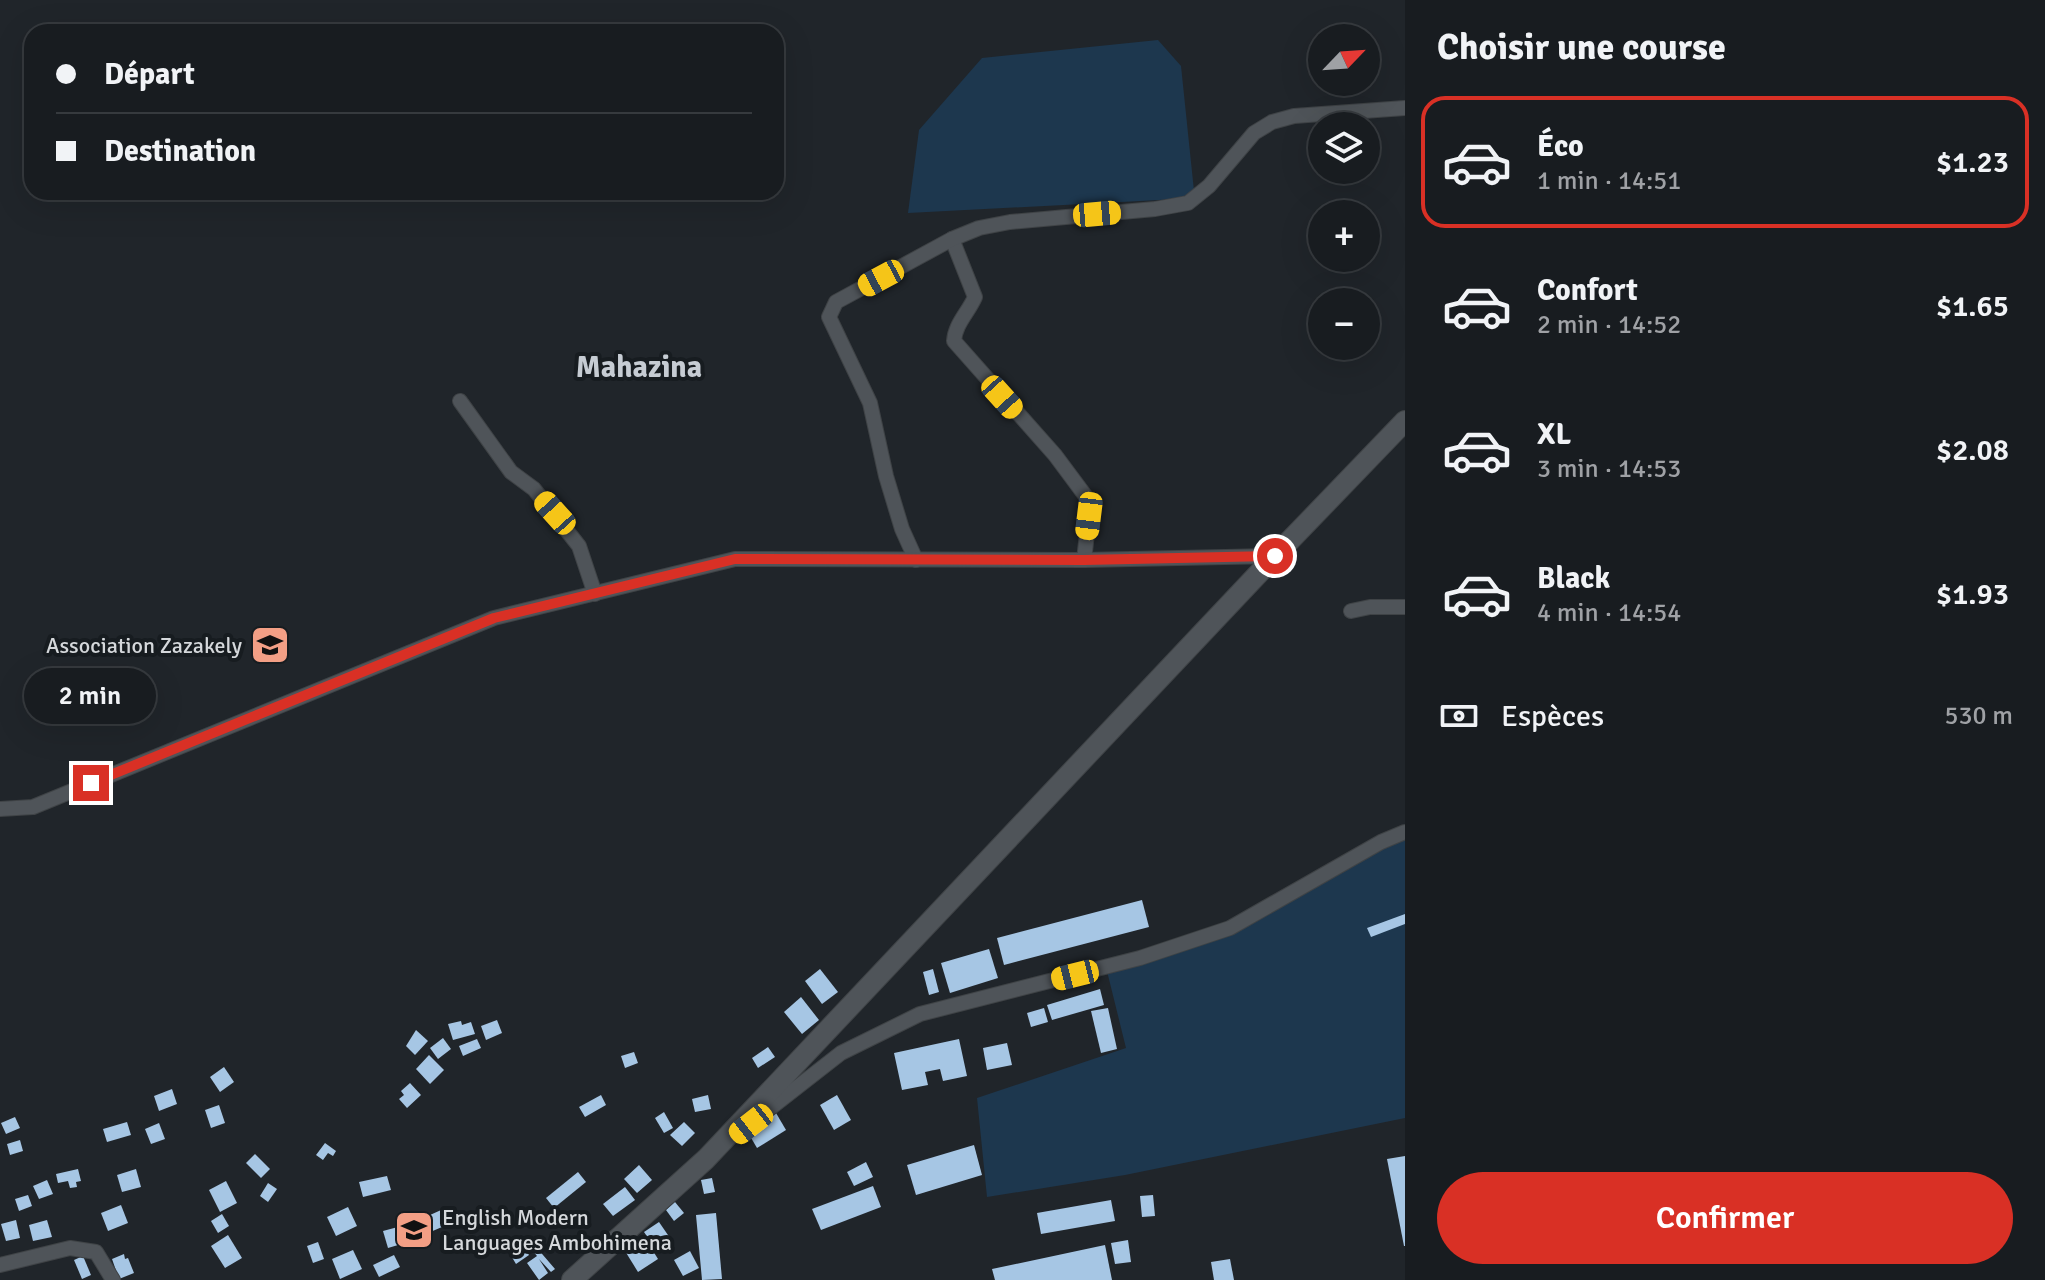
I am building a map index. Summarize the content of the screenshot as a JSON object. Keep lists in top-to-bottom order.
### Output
{
  "districts": ["Mahazina"],
  "places": {
    "school or university": ["Association Zazakely", "English Modern Languages Ambohimena"]
  },
  "north": "top right",
  "page": {
    "heading": "Choisir une course",
    "map_buttons": ["+", "−"],
    "banner": ["Départ", "Destination"],
    "list": [
      {
        "name": "Éco",
        "note": "1 min · 14:51",
        "value": "$1.23"
      },
      {
        "name": "Confort",
        "note": "2 min · 14:52",
        "value": "$1.65"
      },
      {
        "name": "XL",
        "note": "3 min · 14:53",
        "value": "$2.08"
      },
      {
        "name": "Black",
        "note": "4 min · 14:54",
        "value": "$1.93"
      }
    ],
    "bubble": "2 min",
    "pay": ["Espèces", "530 m"],
    "buttons": "Confirmer"
  }
}
